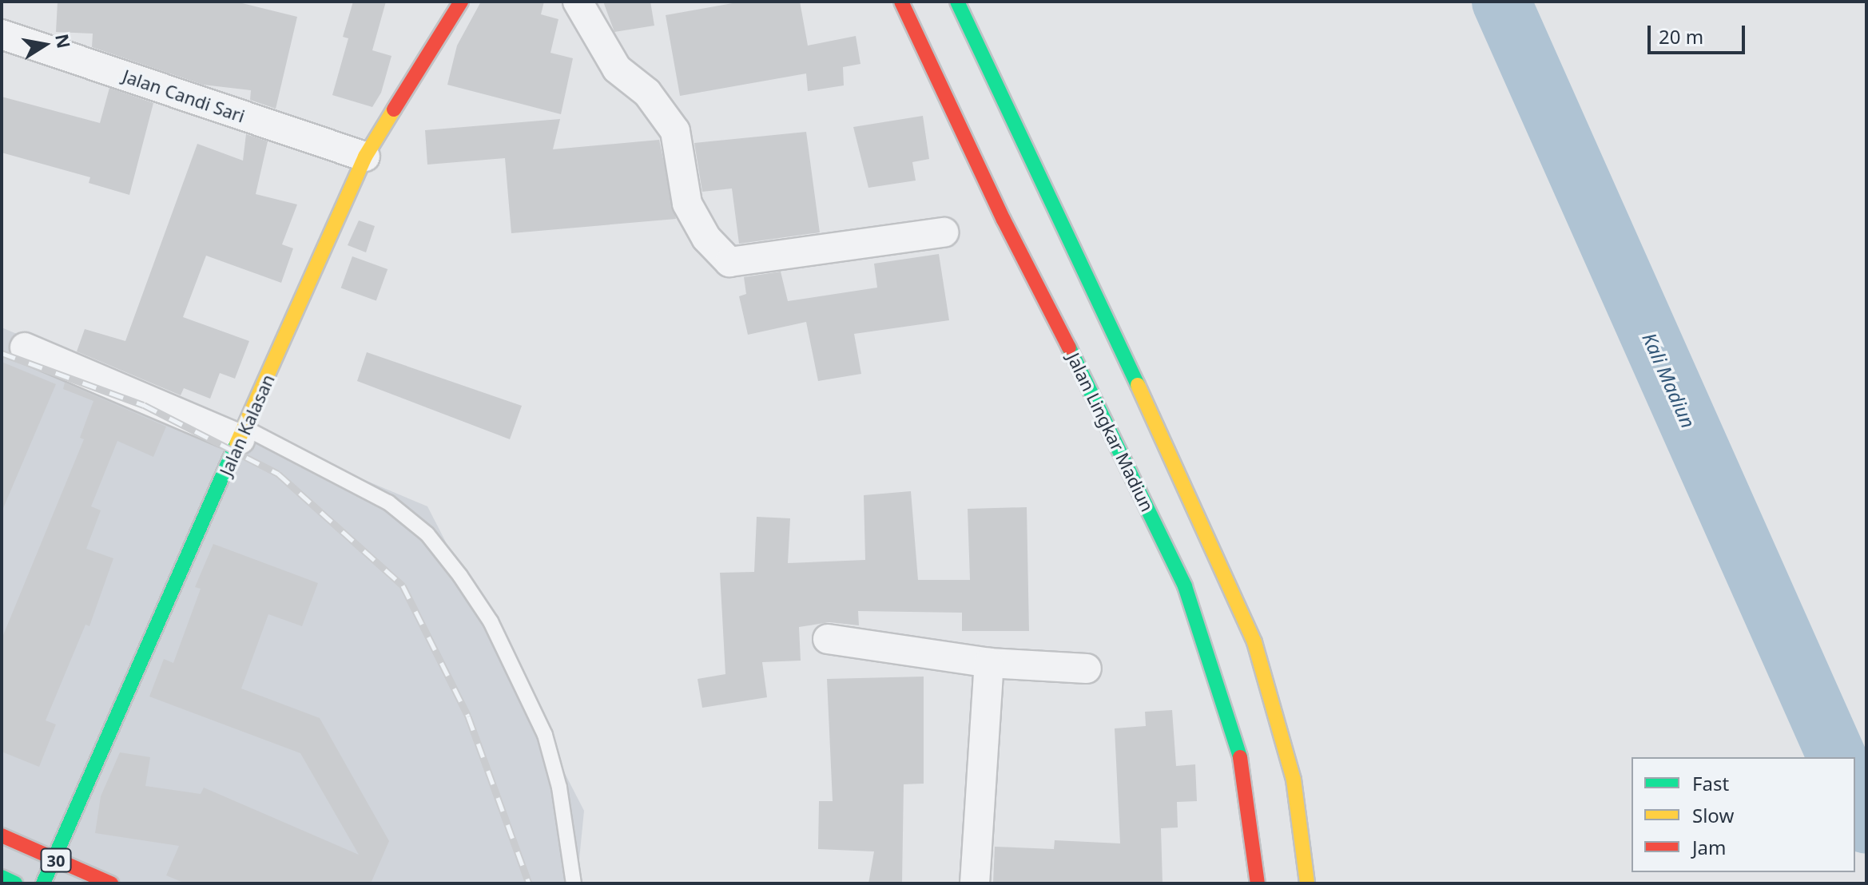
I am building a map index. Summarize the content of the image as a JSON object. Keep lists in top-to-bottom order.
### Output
{
  "streets": {
    "main road": ["Jalan Kalasan", "Jalan Lingkar Madiun", "30"],
    "street": ["Jalan Candi Sari"]
  },
  "crossings": [
    ["Jalan Candi Sari", "Jalan Kalasan"],
    ["Jalan Kalasan", "30"]
  ],
  "water": ["Kali Madiun"],
  "legend": ["Fast", "Slow", "Jam"],
  "scale_bar": "20 m",
  "north": "right"
}
